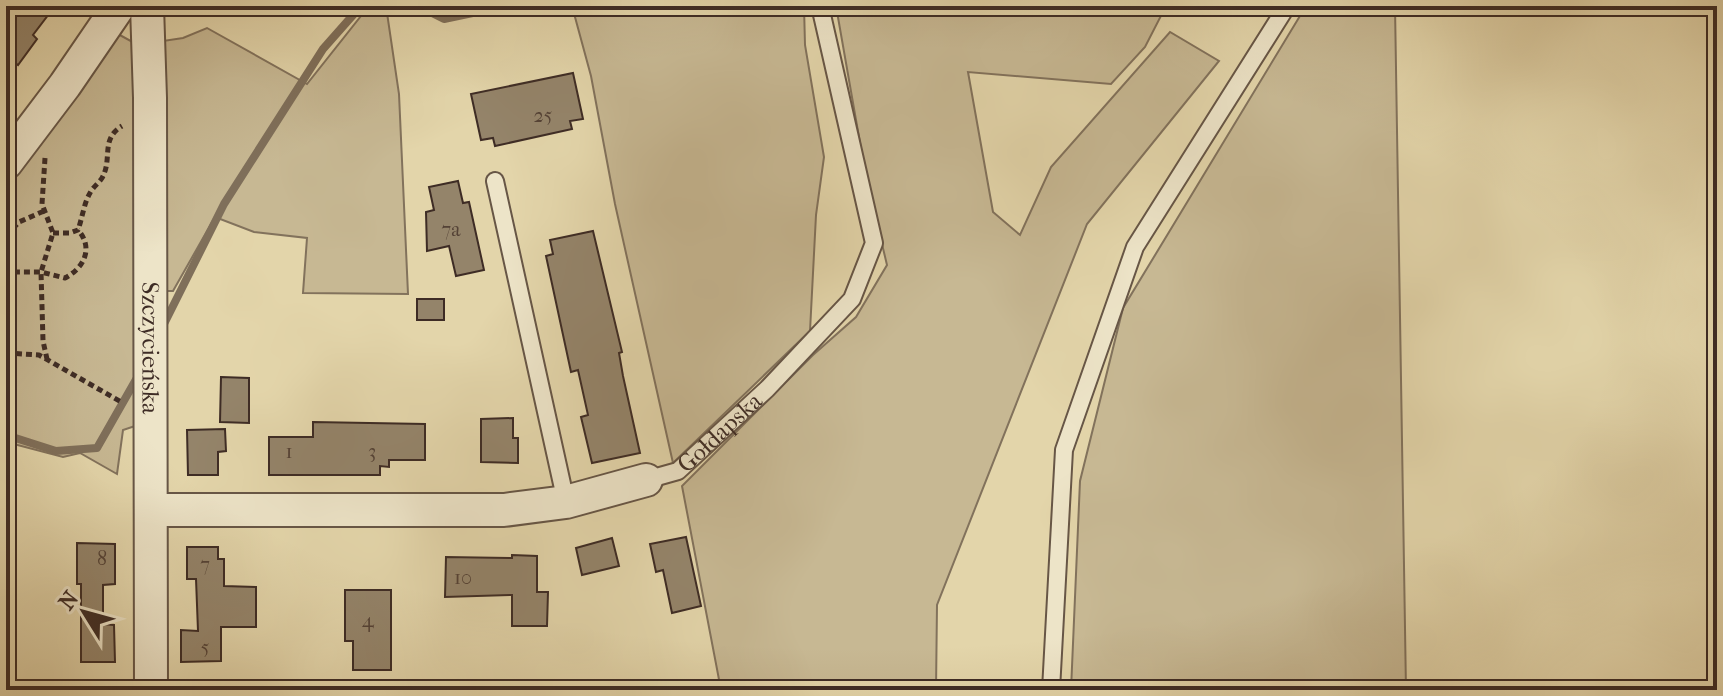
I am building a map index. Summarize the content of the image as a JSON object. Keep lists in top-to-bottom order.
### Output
{
  "streets": {
    "street": ["Szczycieńska", "Gołdapska"]
  },
  "crossings": [
    ["Szczycieńska", "Gołdapska"]
  ],
  "house_numbers": [
    "25",
    "7a",
    "1",
    "3",
    "8",
    "7",
    "10",
    "4",
    "5"
  ],
  "north": "top left"
}
